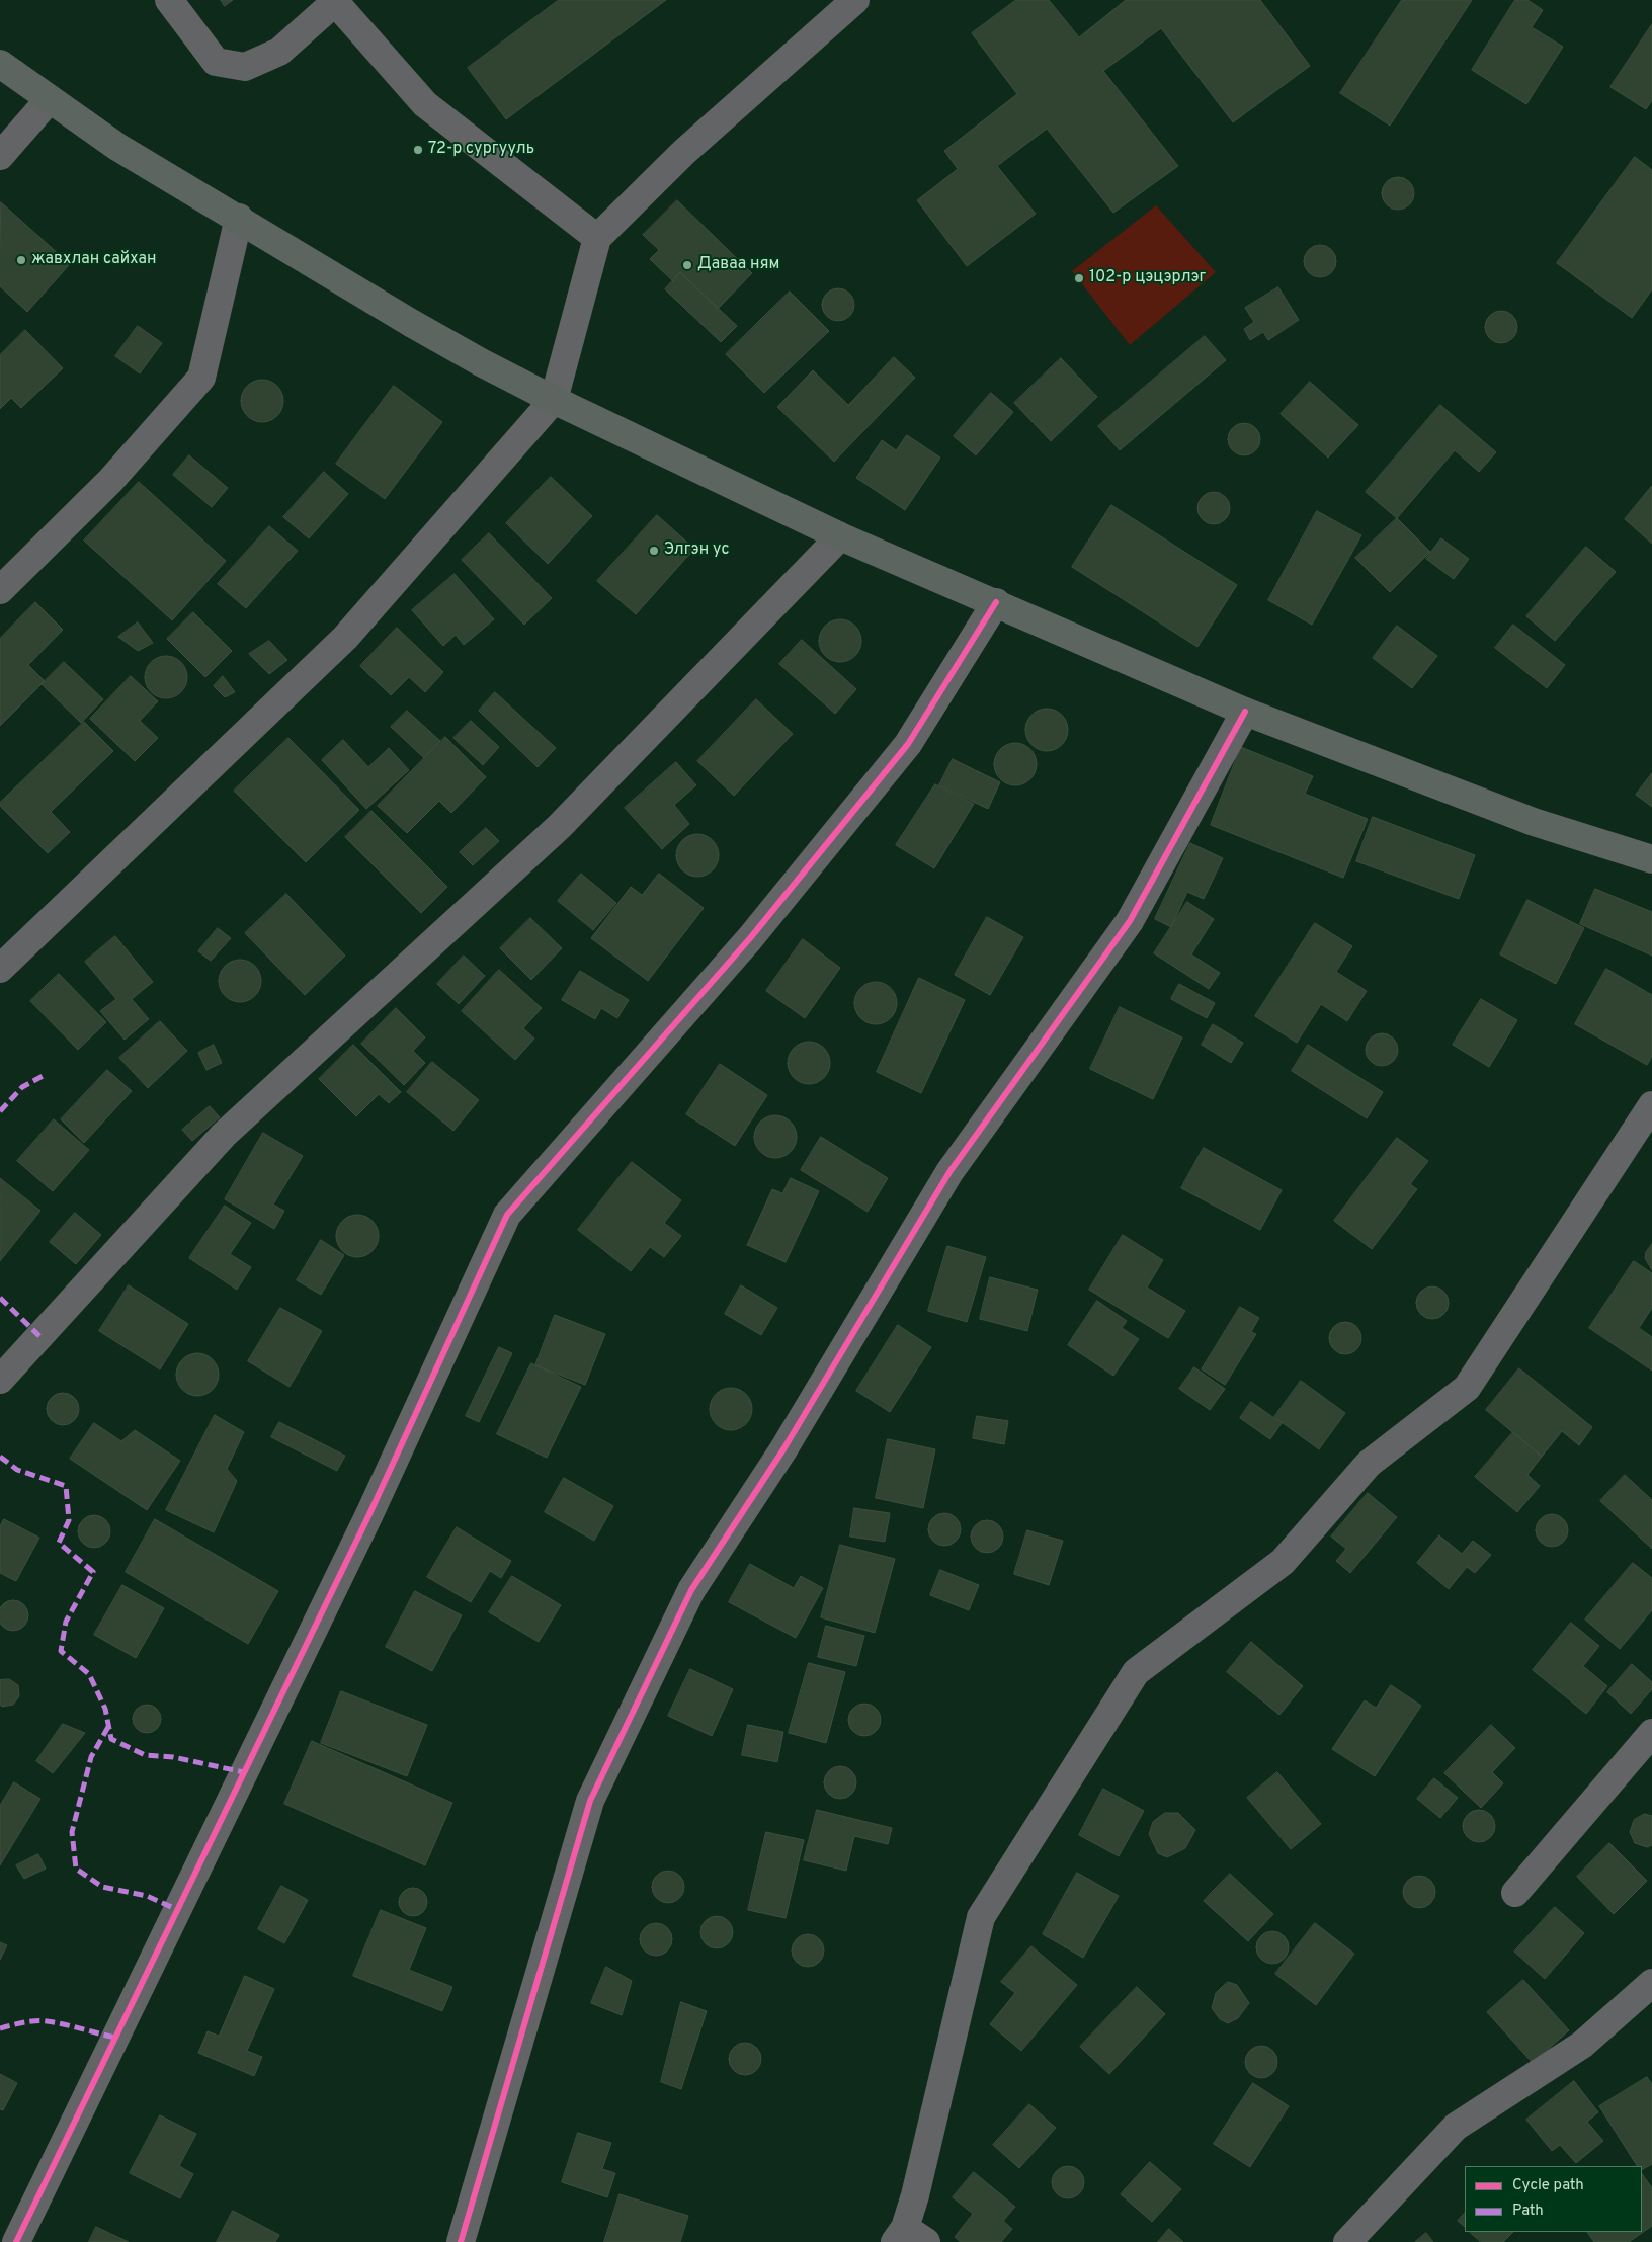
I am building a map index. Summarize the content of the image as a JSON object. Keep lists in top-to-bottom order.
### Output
{
  "places": [
    "72-р сургууль",
    "жавхлан сайхан",
    "Даваа ням",
    "102-р цэцэрлэг",
    "Элгэн ус"
  ],
  "legend": ["Cycle path", "Path"]
}
